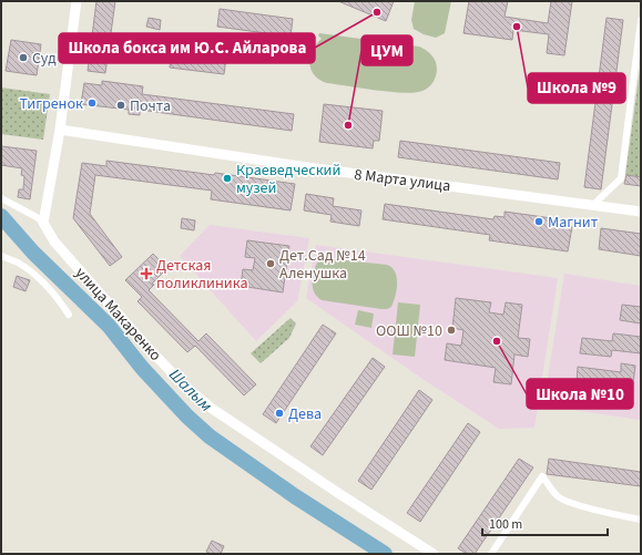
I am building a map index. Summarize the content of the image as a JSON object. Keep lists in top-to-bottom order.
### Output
{
  "streets": {
    "street": ["8 Марта улица", "улица Макаренко"]
  },
  "water": ["Шалым"],
  "places": {
    "other": [
      "Школа бокса им Ю.С. Айларова",
      "Школа №9",
      "Суд",
      "Тигренок",
      "Почта",
      "ЦУМ",
      "Краеведческий музей",
      "Магнит",
      "Дет.Сад №14 Аленушка",
      "ООШ №10",
      "Школа №10",
      "Дева"
    ],
    "health": ["Детская поликлиника"]
  },
  "scale_bar": "100 m"
}
